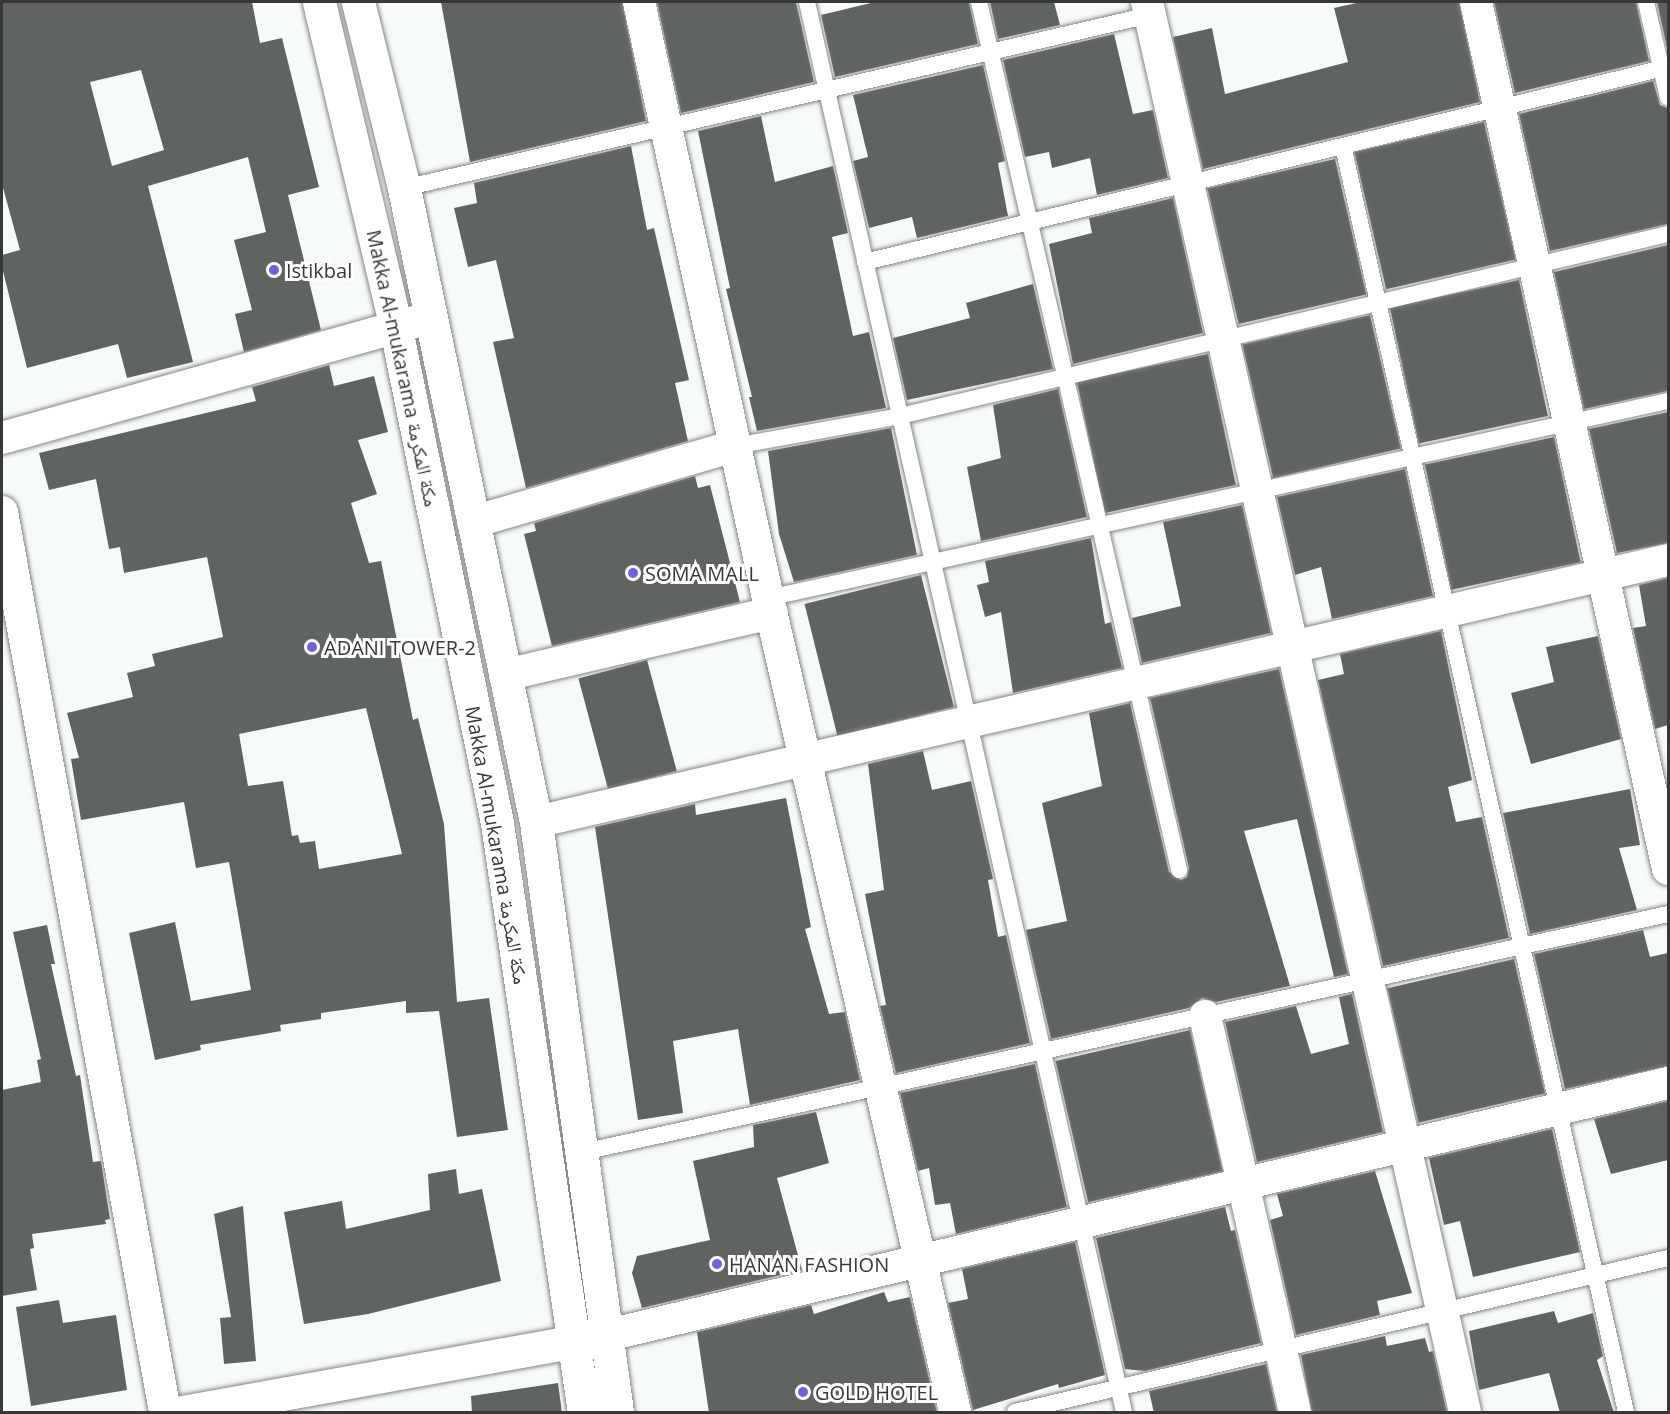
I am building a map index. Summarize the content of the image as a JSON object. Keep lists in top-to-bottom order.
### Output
{
  "streets": {
    "main road": ["Makka Al-mukarama مكة المكرمة"]
  },
  "places": [
    "Istikbal",
    "SOMA MALL",
    "ADANI TOWER-2",
    "HANAN FASHION",
    "GOLD HOTEL"
  ]
}
